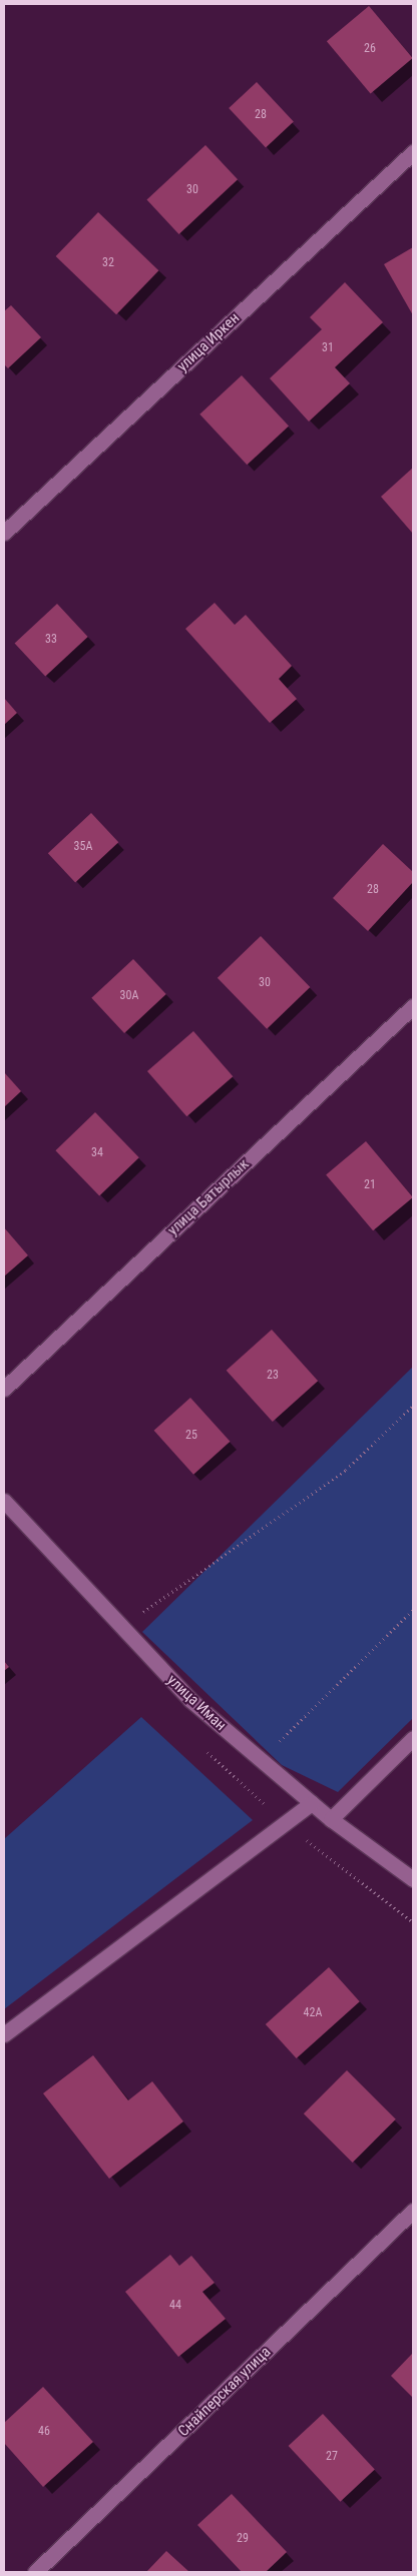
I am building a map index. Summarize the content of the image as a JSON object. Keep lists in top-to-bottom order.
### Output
{
  "streets": {
    "street": [
      "улица Иркен",
      "улица Батырлык",
      "улица Иман",
      "Снайперская улица"
    ]
  },
  "house_numbers": [
    "26",
    "28",
    "30",
    "32",
    "31",
    "33",
    "35А",
    "28",
    "30",
    "30А",
    "34",
    "21",
    "23",
    "25",
    "42А",
    "44",
    "46",
    "27",
    "29"
  ]
}
